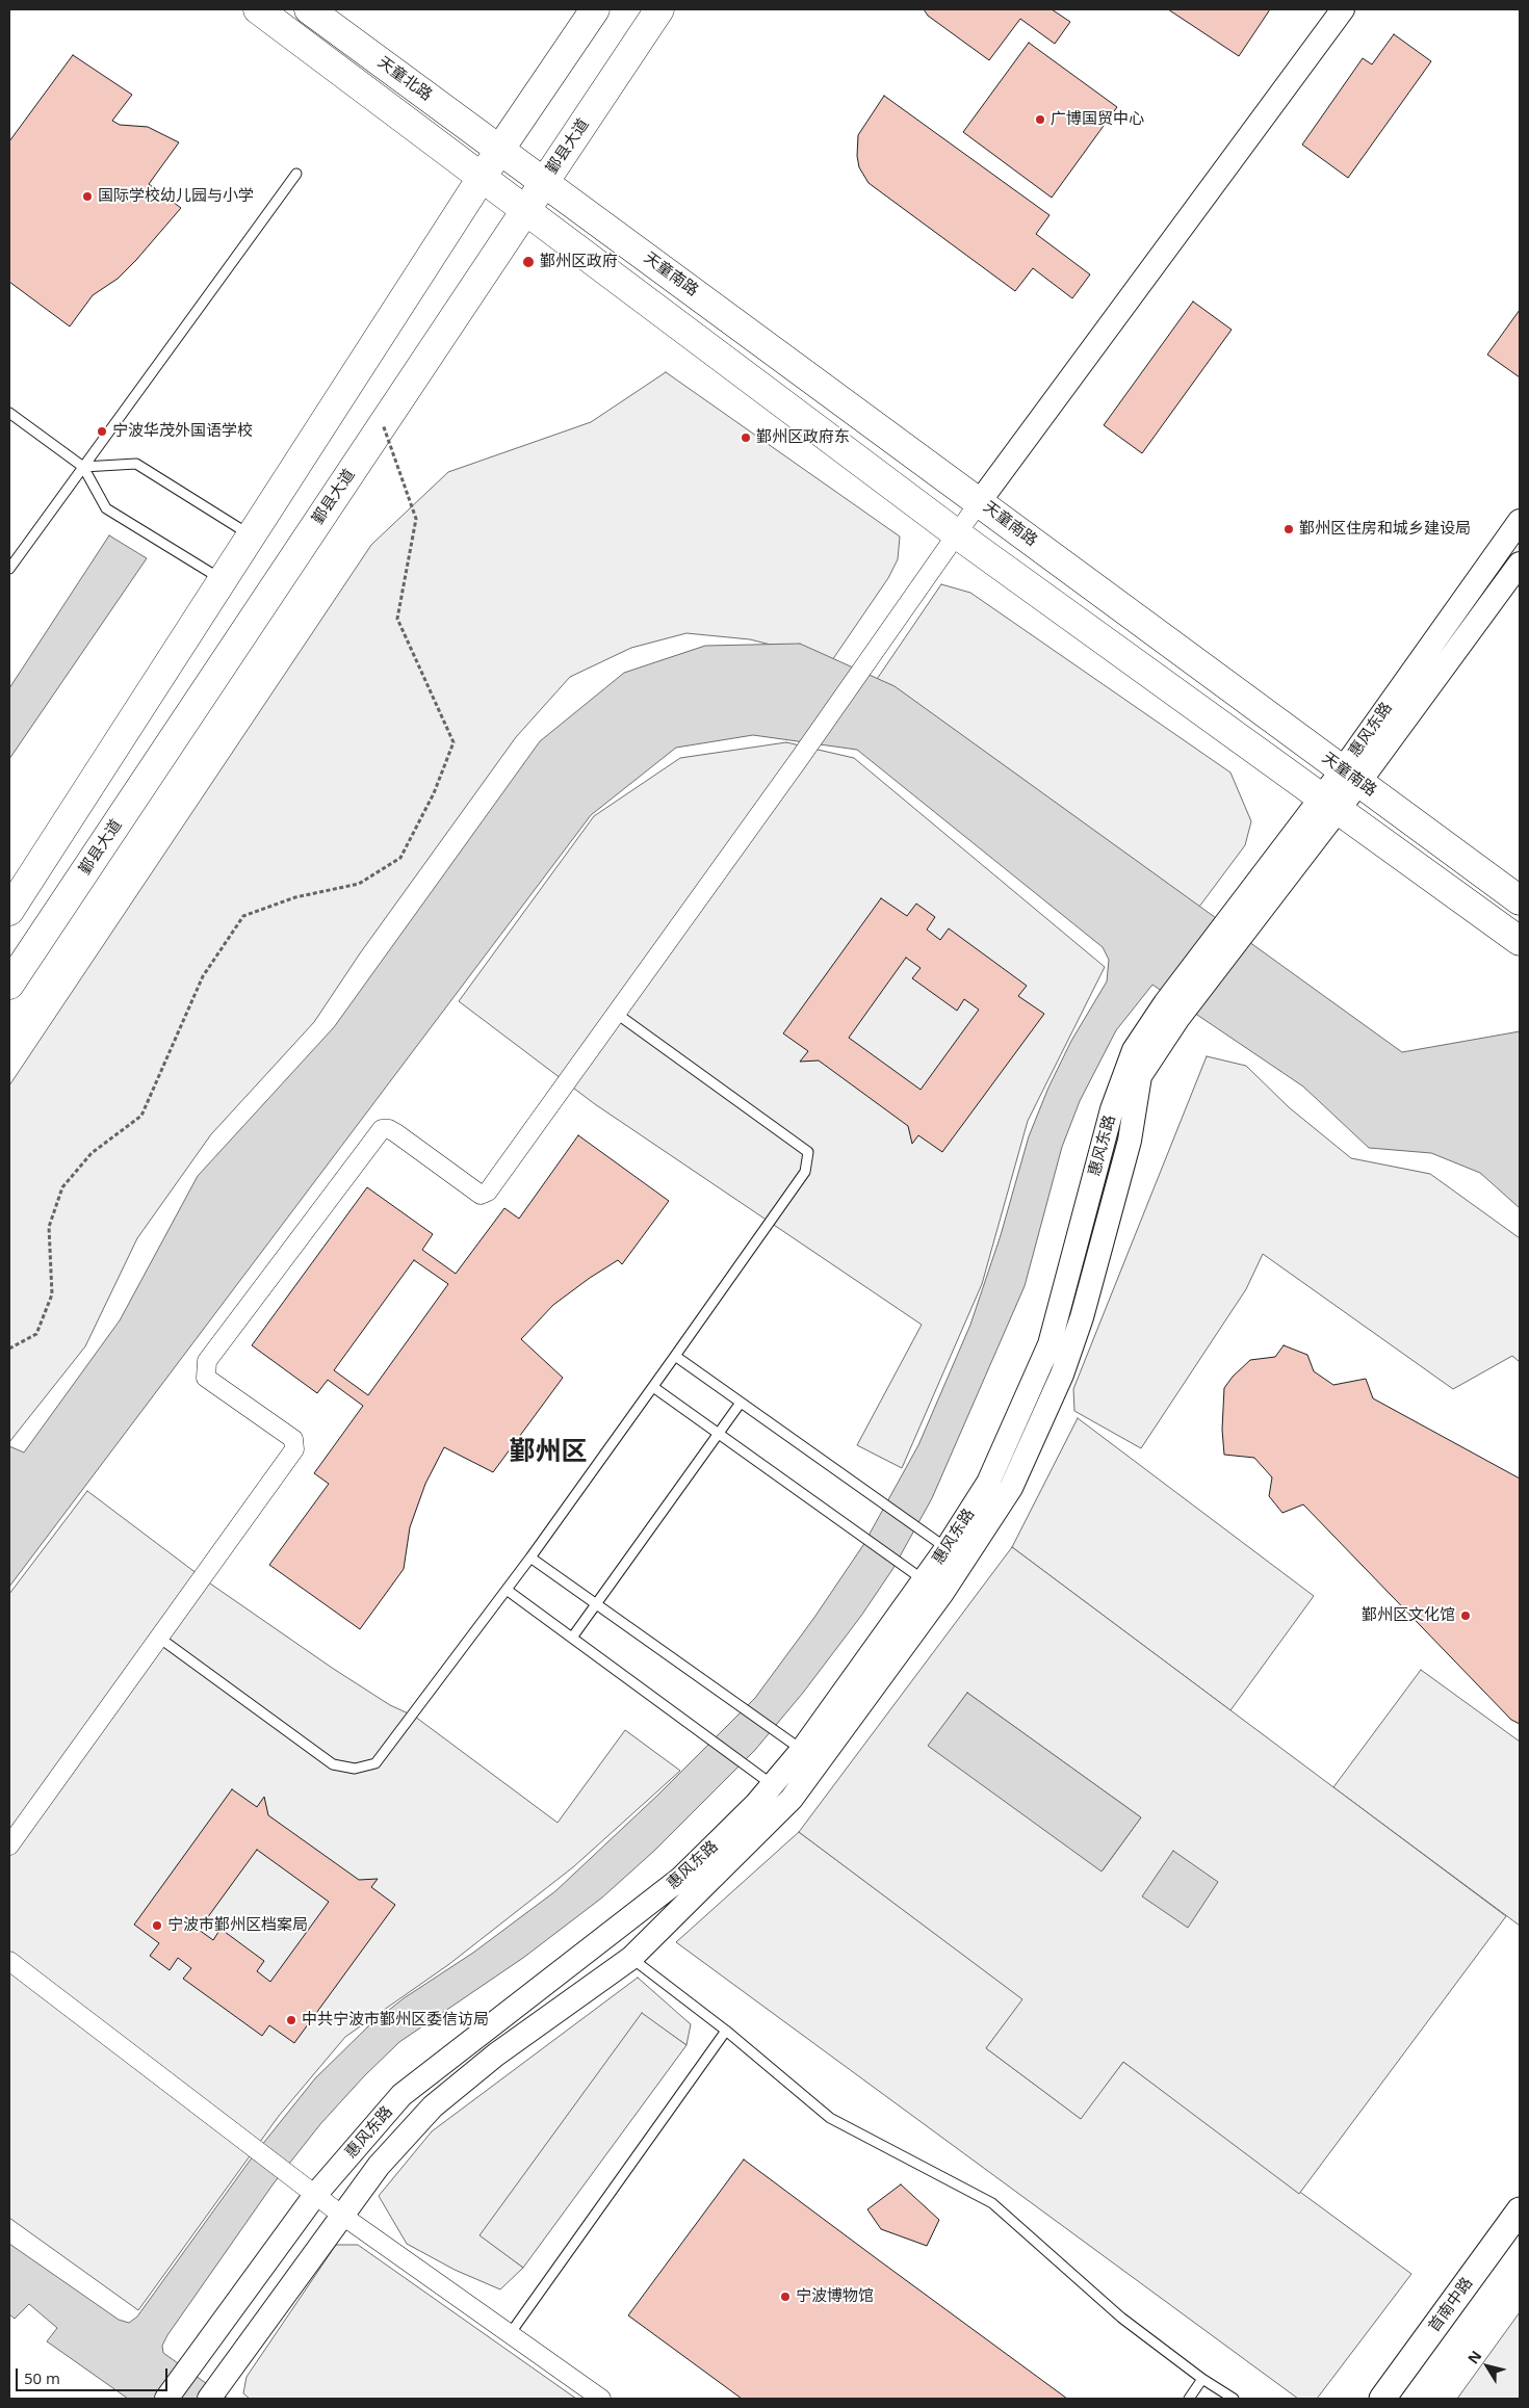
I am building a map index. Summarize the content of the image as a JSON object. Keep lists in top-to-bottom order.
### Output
{
  "streets": {
    "main road": [
      "天童北路",
      "鄞县大道",
      "天童南路",
      "首南中路"
    ],
    "street": ["惠风东路"]
  },
  "crossings": [
    ["天童北路", "天童南路"],
    ["鄞县大道", "天童南路"],
    ["天童南路", "惠风东路"]
  ],
  "districts": ["鄞州区"],
  "places": [
    "广博国贸中心",
    "国际学校幼儿园与小学",
    "鄞州区政府",
    "宁波华茂外国语学校",
    "鄞州区政府东",
    "鄞州区住房和城乡建设局",
    "鄞州区文化馆",
    "宁波市鄞州区档案局",
    "中共宁波市鄞州区委信访局",
    "宁波博物馆"
  ],
  "scale_bar": "50 m",
  "north": "top left"
}
